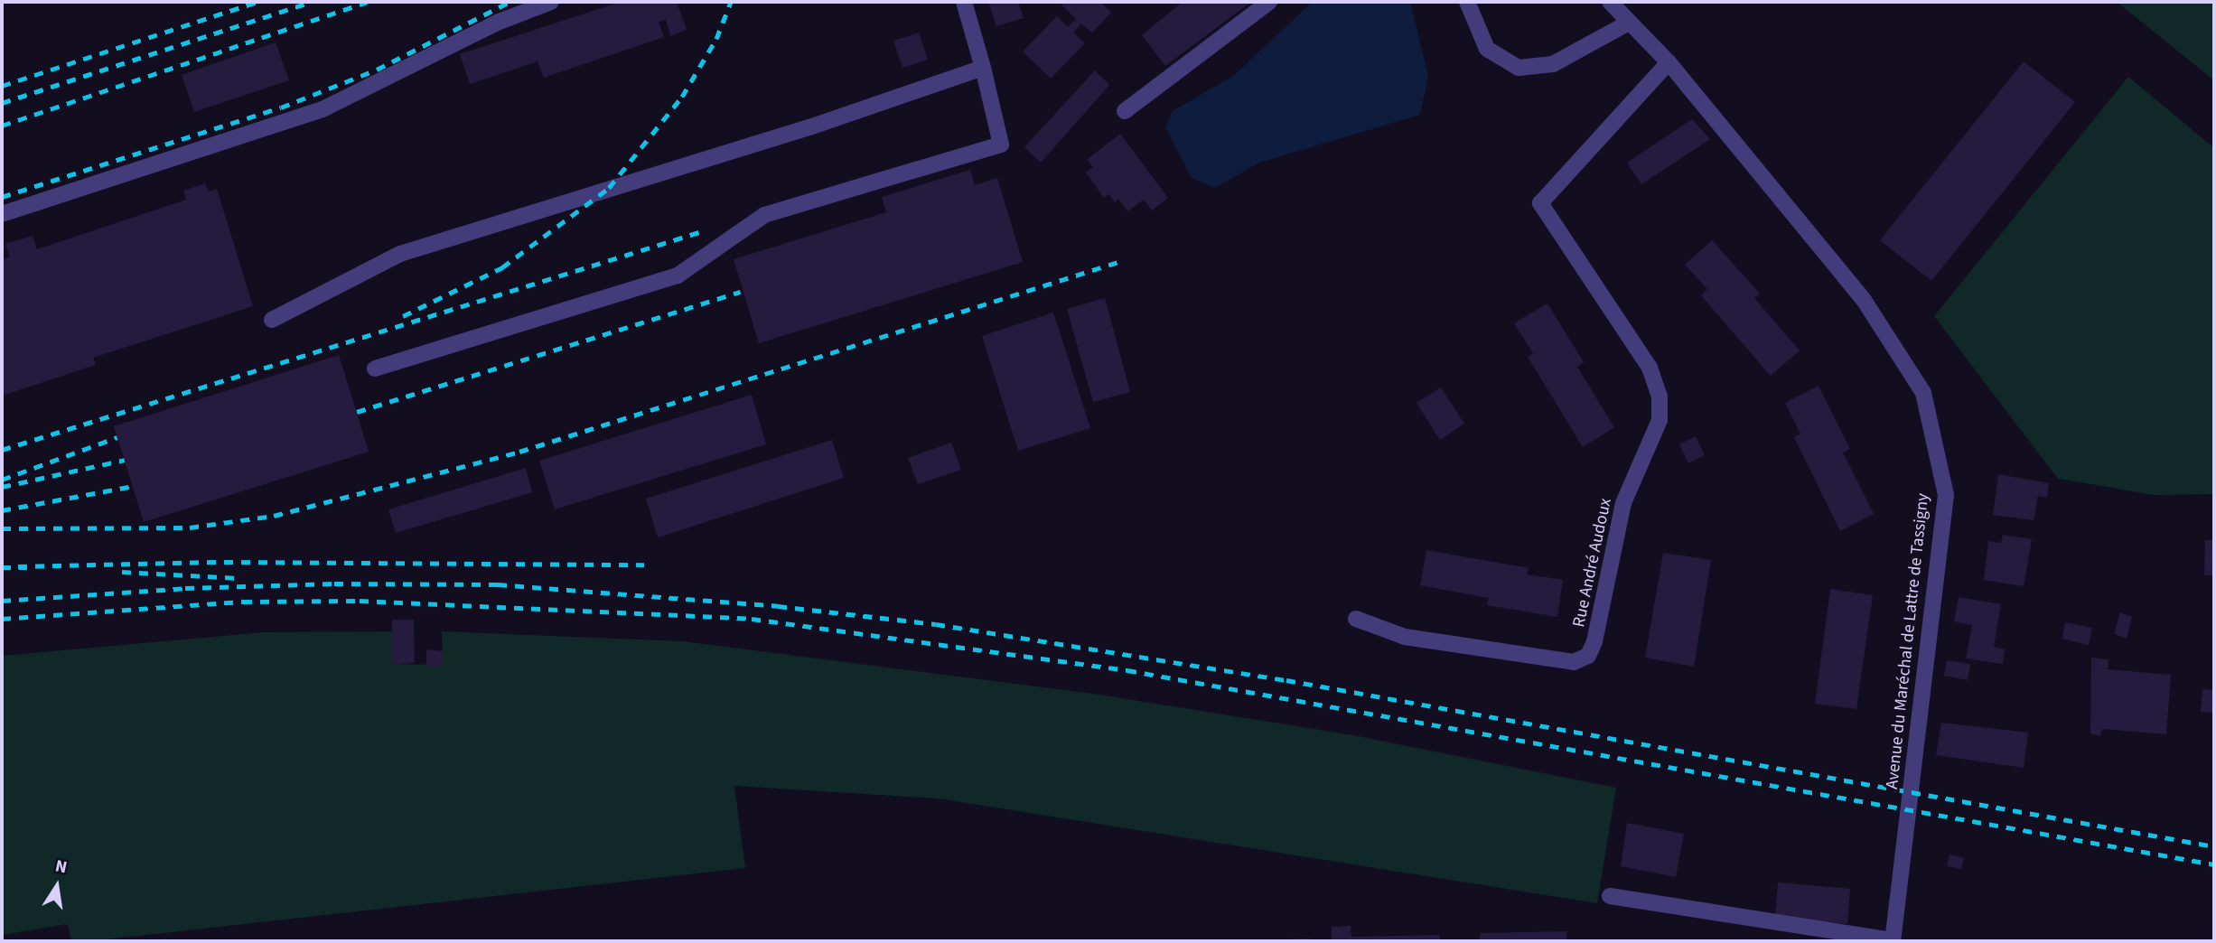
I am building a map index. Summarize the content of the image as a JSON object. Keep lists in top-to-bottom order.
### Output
{
  "streets": {
    "street": ["Rue André Audoux", "Avenue du Maréchal de Lattre de Tassigny"]
  },
  "crossings": [
    ["Rue André Audoux", "Avenue du Maréchal de Lattre de Tassigny"]
  ],
  "north": "top"
}
